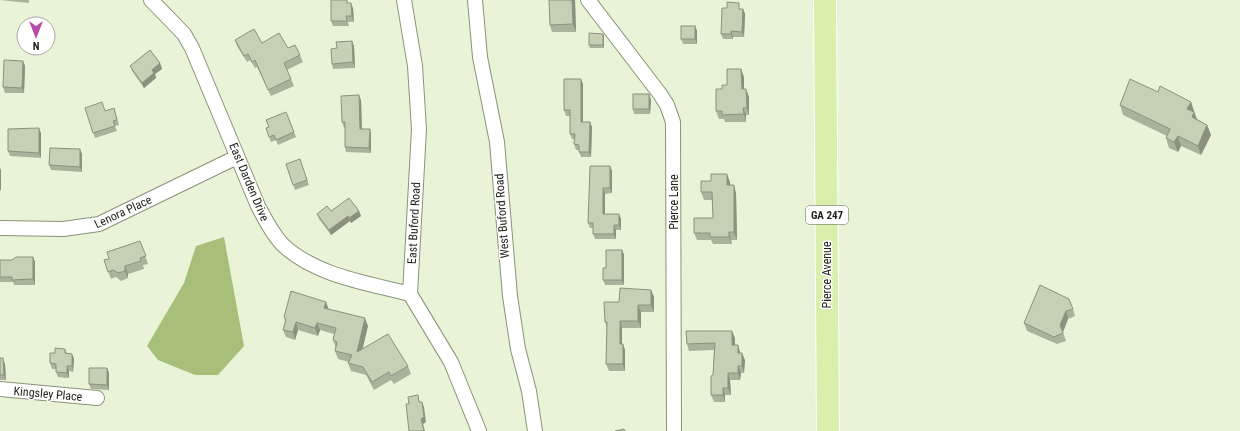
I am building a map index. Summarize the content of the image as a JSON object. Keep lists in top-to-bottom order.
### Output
{
  "streets": {
    "main road": ["GA 247", "Pierce Avenue"],
    "street": [
      "East Darden Drive",
      "Pierce Lane",
      "Lenora Place",
      "West Buford Road",
      "East Buford Road",
      "Kingsley Place"
    ]
  },
  "crossings": [
    ["East Darden Drive", "Lenora Place"],
    ["East Darden Drive", "East Buford Road"]
  ],
  "north": "bottom"
}
